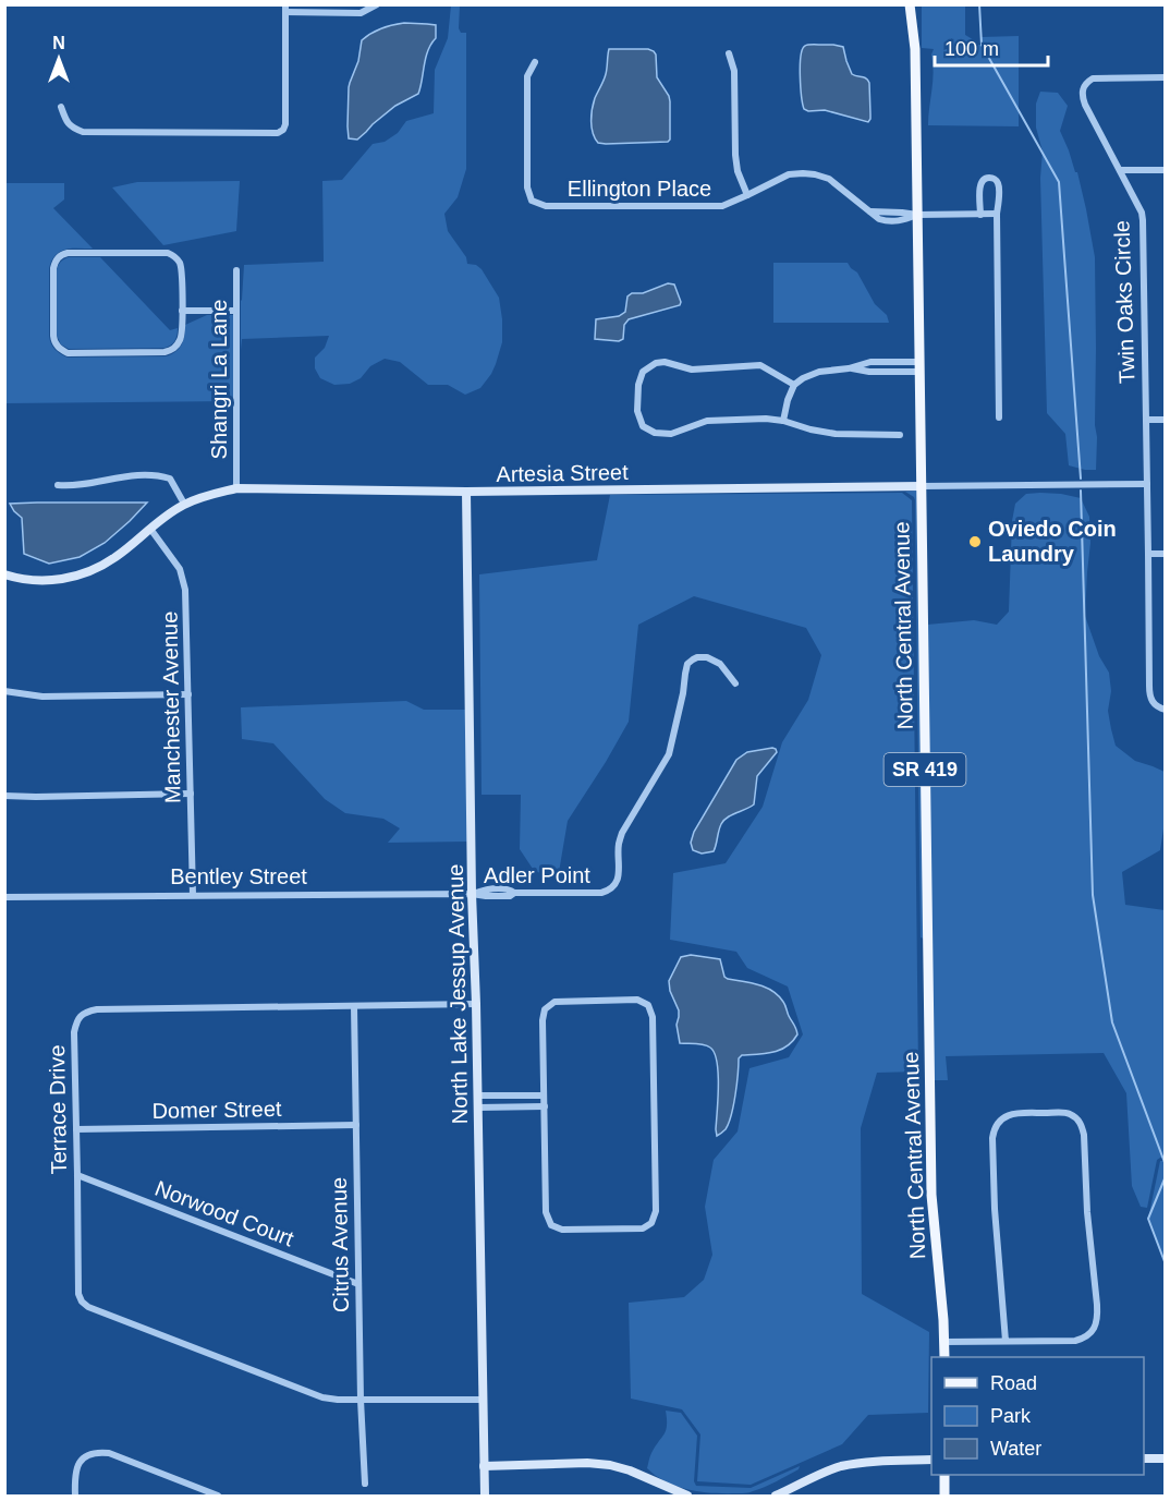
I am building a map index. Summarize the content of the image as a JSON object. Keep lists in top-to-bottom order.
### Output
{
  "streets": {
    "main road": ["North Central Avenue", "SR 419"],
    "street": [
      "Ellington Place",
      "Twin Oaks Circle",
      "Shangri La Lane",
      "Artesia Street",
      "Manchester Avenue",
      "Adler Point",
      "Bentley Street",
      "North Lake Jessup Avenue",
      "Terrace Drive",
      "Domer Street",
      "Norwood Court",
      "Citrus Avenue"
    ]
  },
  "crossings": [
    ["Ellington Place", "North Central Avenue"],
    ["Twin Oaks Circle", "Artesia Street"],
    ["Shangri La Lane", "Artesia Street"],
    ["Artesia Street", "North Central Avenue"],
    ["Artesia Street", "Manchester Avenue"],
    ["Artesia Street", "North Lake Jessup Avenue"],
    ["Manchester Avenue", "Bentley Street"],
    ["Adler Point", "Bentley Street"],
    ["Adler Point", "North Lake Jessup Avenue"],
    ["Bentley Street", "North Lake Jessup Avenue"],
    ["North Lake Jessup Avenue", "Terrace Drive"],
    ["Terrace Drive", "Domer Street"],
    ["Terrace Drive", "Norwood Court"],
    ["Terrace Drive", "Citrus Avenue"],
    ["Domer Street", "Citrus Avenue"],
    ["Norwood Court", "Citrus Avenue"]
  ],
  "places": ["Oviedo Coin Laundry"],
  "legend": ["Road", "Park", "Water"],
  "scale_bar": "100 m",
  "north": "top"
}
